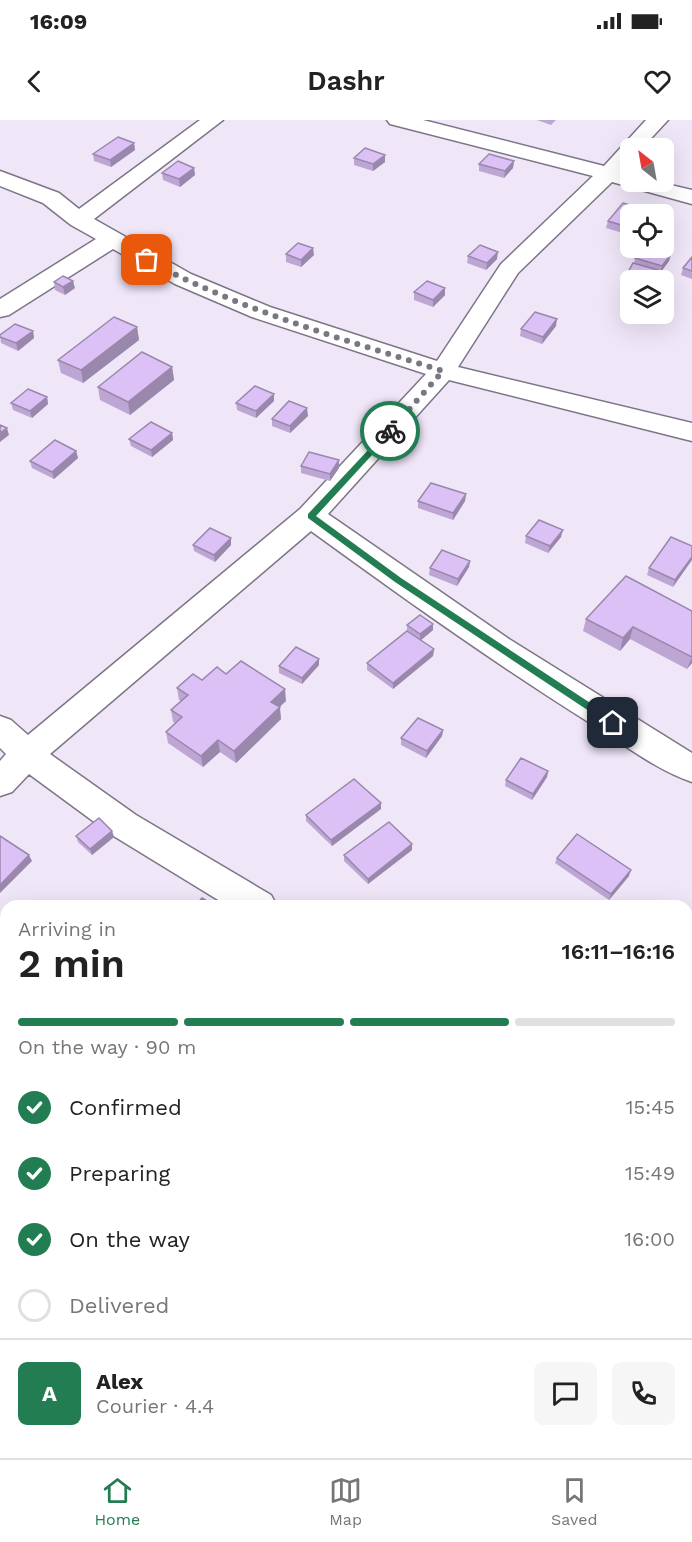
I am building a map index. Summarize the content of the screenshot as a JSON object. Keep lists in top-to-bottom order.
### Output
{
  "north": "top left",
  "page": {
    "status": "16:09",
    "header": "Dashr",
    "heading": ["2 min", "Arriving in", "16:11–16:16"],
    "panel": ["Alex", "Courier · 4.4"],
    "bar": "On the way · 90 m",
    "list": [
      ["Confirmed", "15:45"],
      ["Preparing", "15:49"],
      ["On the way", "16:00"],
      "Delivered"
    ],
    "round": "A",
    "tabs": ["Home", "Map", "Saved"]
  }
}
